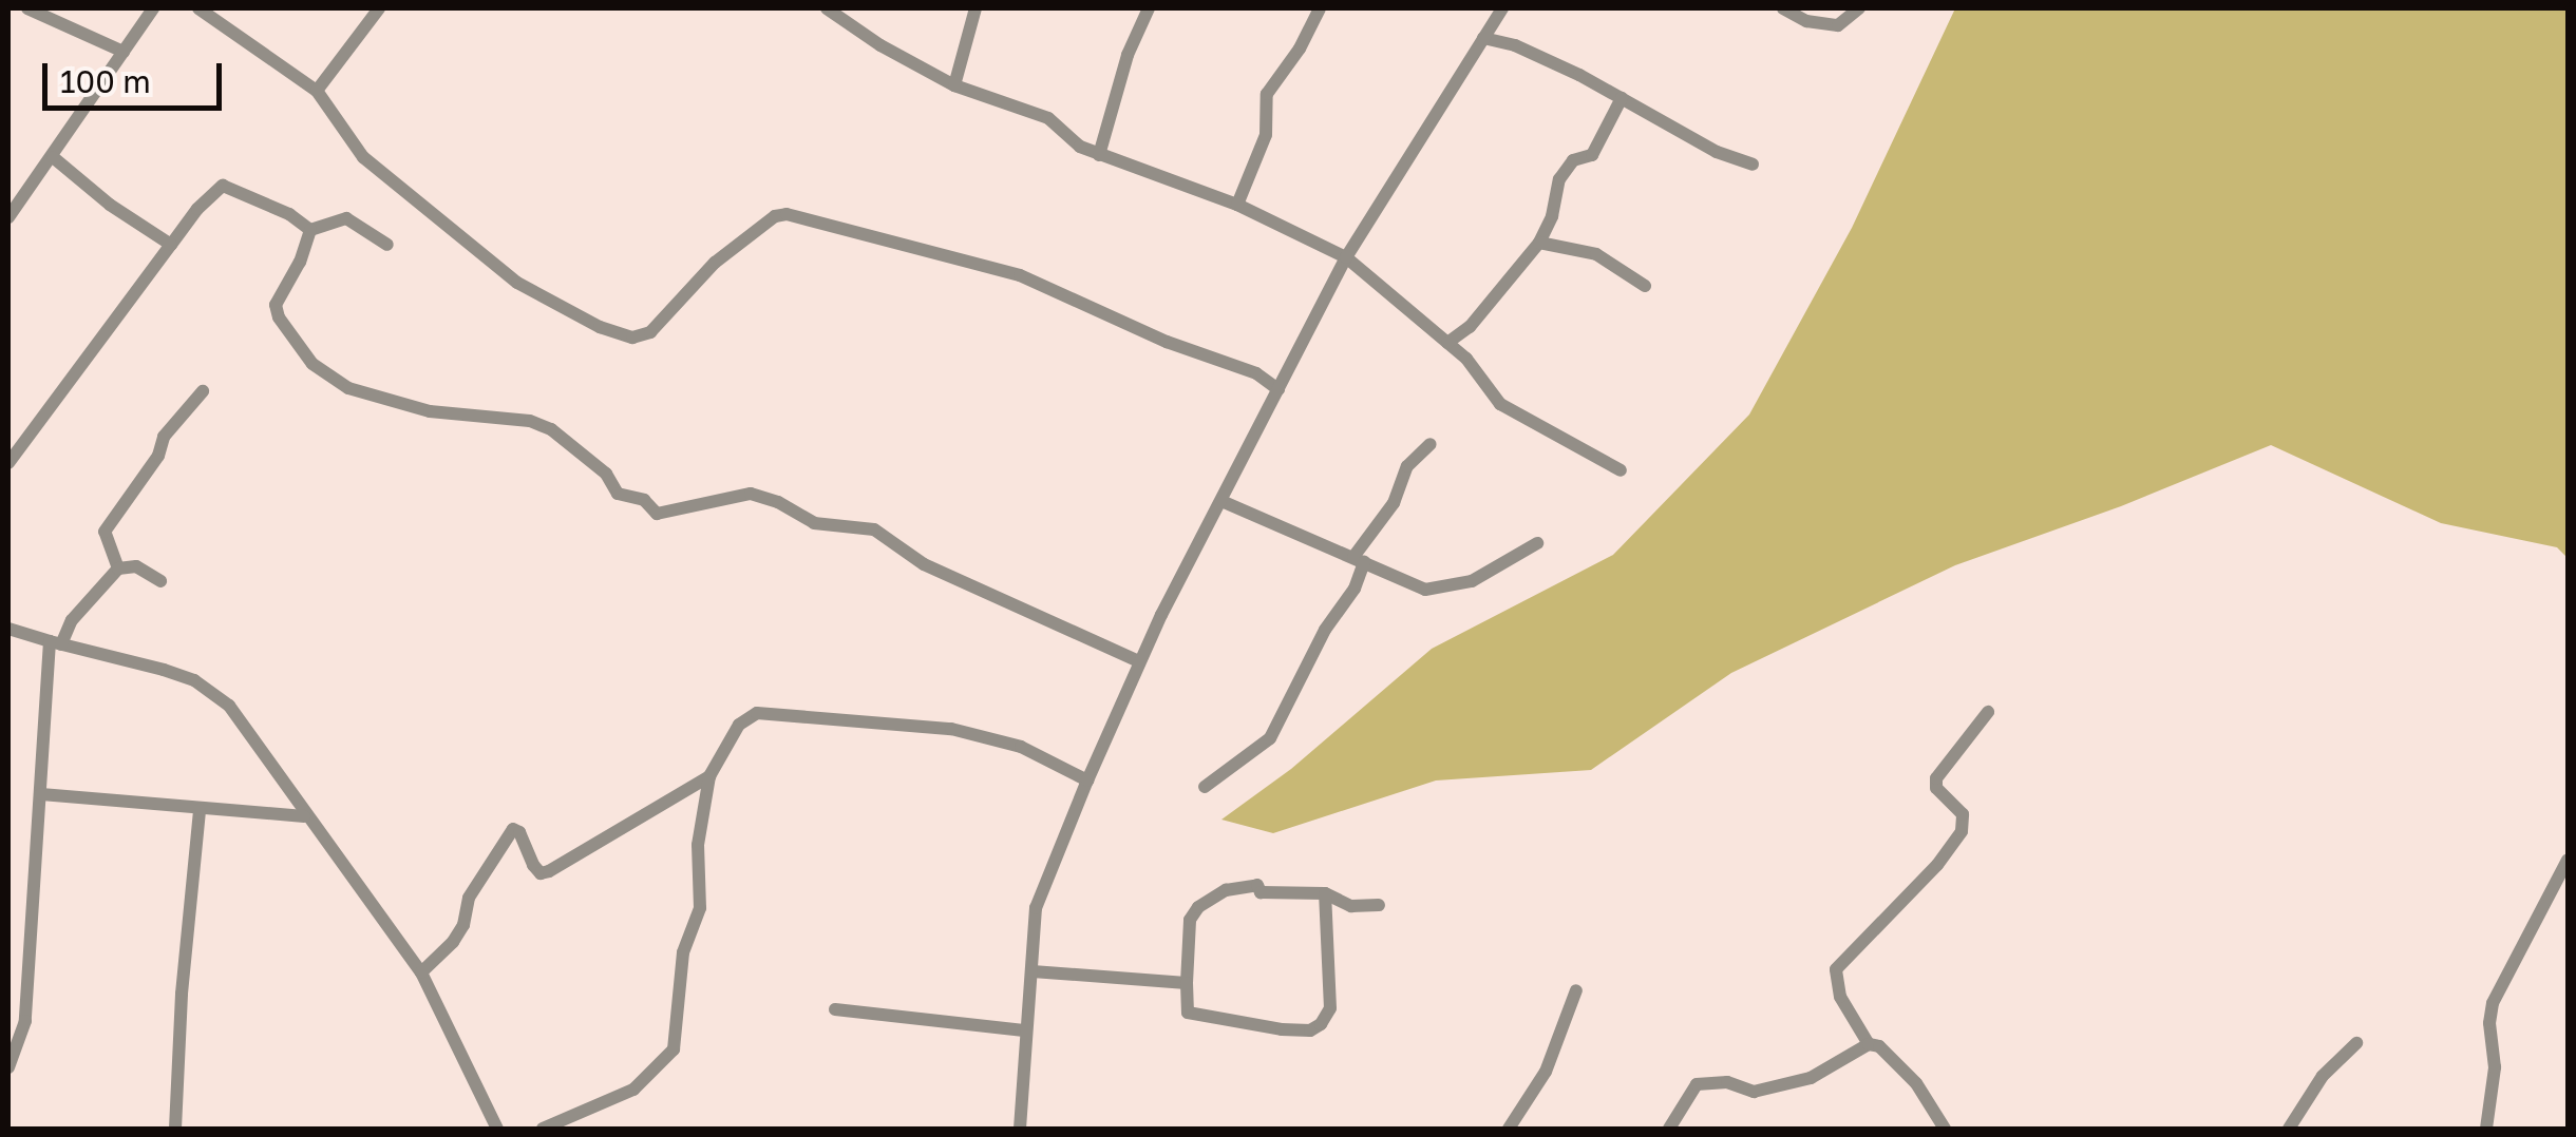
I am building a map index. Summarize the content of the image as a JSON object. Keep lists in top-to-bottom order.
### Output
{
  "scale_bar": "100 m"
}
